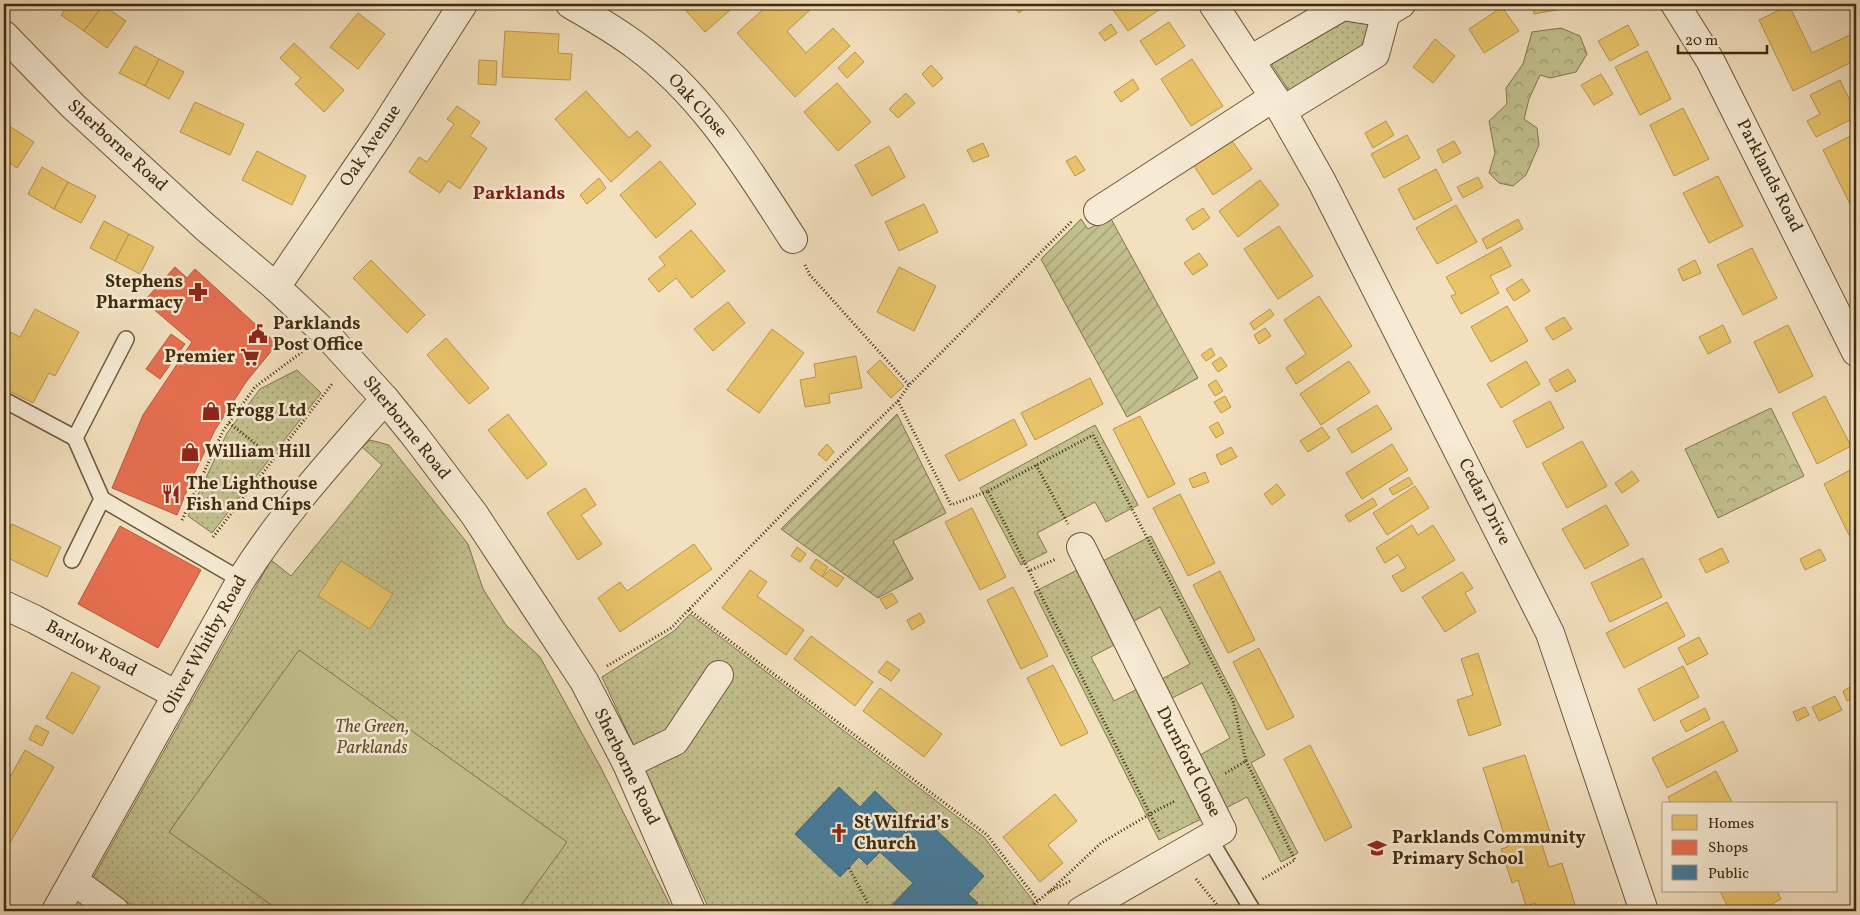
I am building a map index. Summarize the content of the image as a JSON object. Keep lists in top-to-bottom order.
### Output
{
  "streets": {
    "street": [
      "Oak Close",
      "Sherborne Road",
      "Oak Avenue",
      "Parklands Road",
      "Cedar Drive",
      "Oliver Whitby Road",
      "Barlow Road",
      "Durnford Close"
    ]
  },
  "crossings": [
    ["Sherborne Road", "Oak Avenue"],
    ["Sherborne Road", "Oliver Whitby Road"],
    ["Oliver Whitby Road", "Barlow Road"]
  ],
  "districts": ["Parklands"],
  "parks": ["The Green, Parklands"],
  "places": {
    "pharmacy": ["Stephens Pharmacy"],
    "public building": ["Parklands Post Office"],
    "supermarket": ["Premier"],
    "shop": ["Frogg Ltd", "William Hill"],
    "restaurant": ["The Lighthouse Fish and Chips"],
    "church": ["St Wilfrid’s Church"],
    "school or university": ["Parklands Community Primary School"]
  },
  "legend": ["Homes", "Shops", "Public"],
  "scale_bar": "20 m"
}
